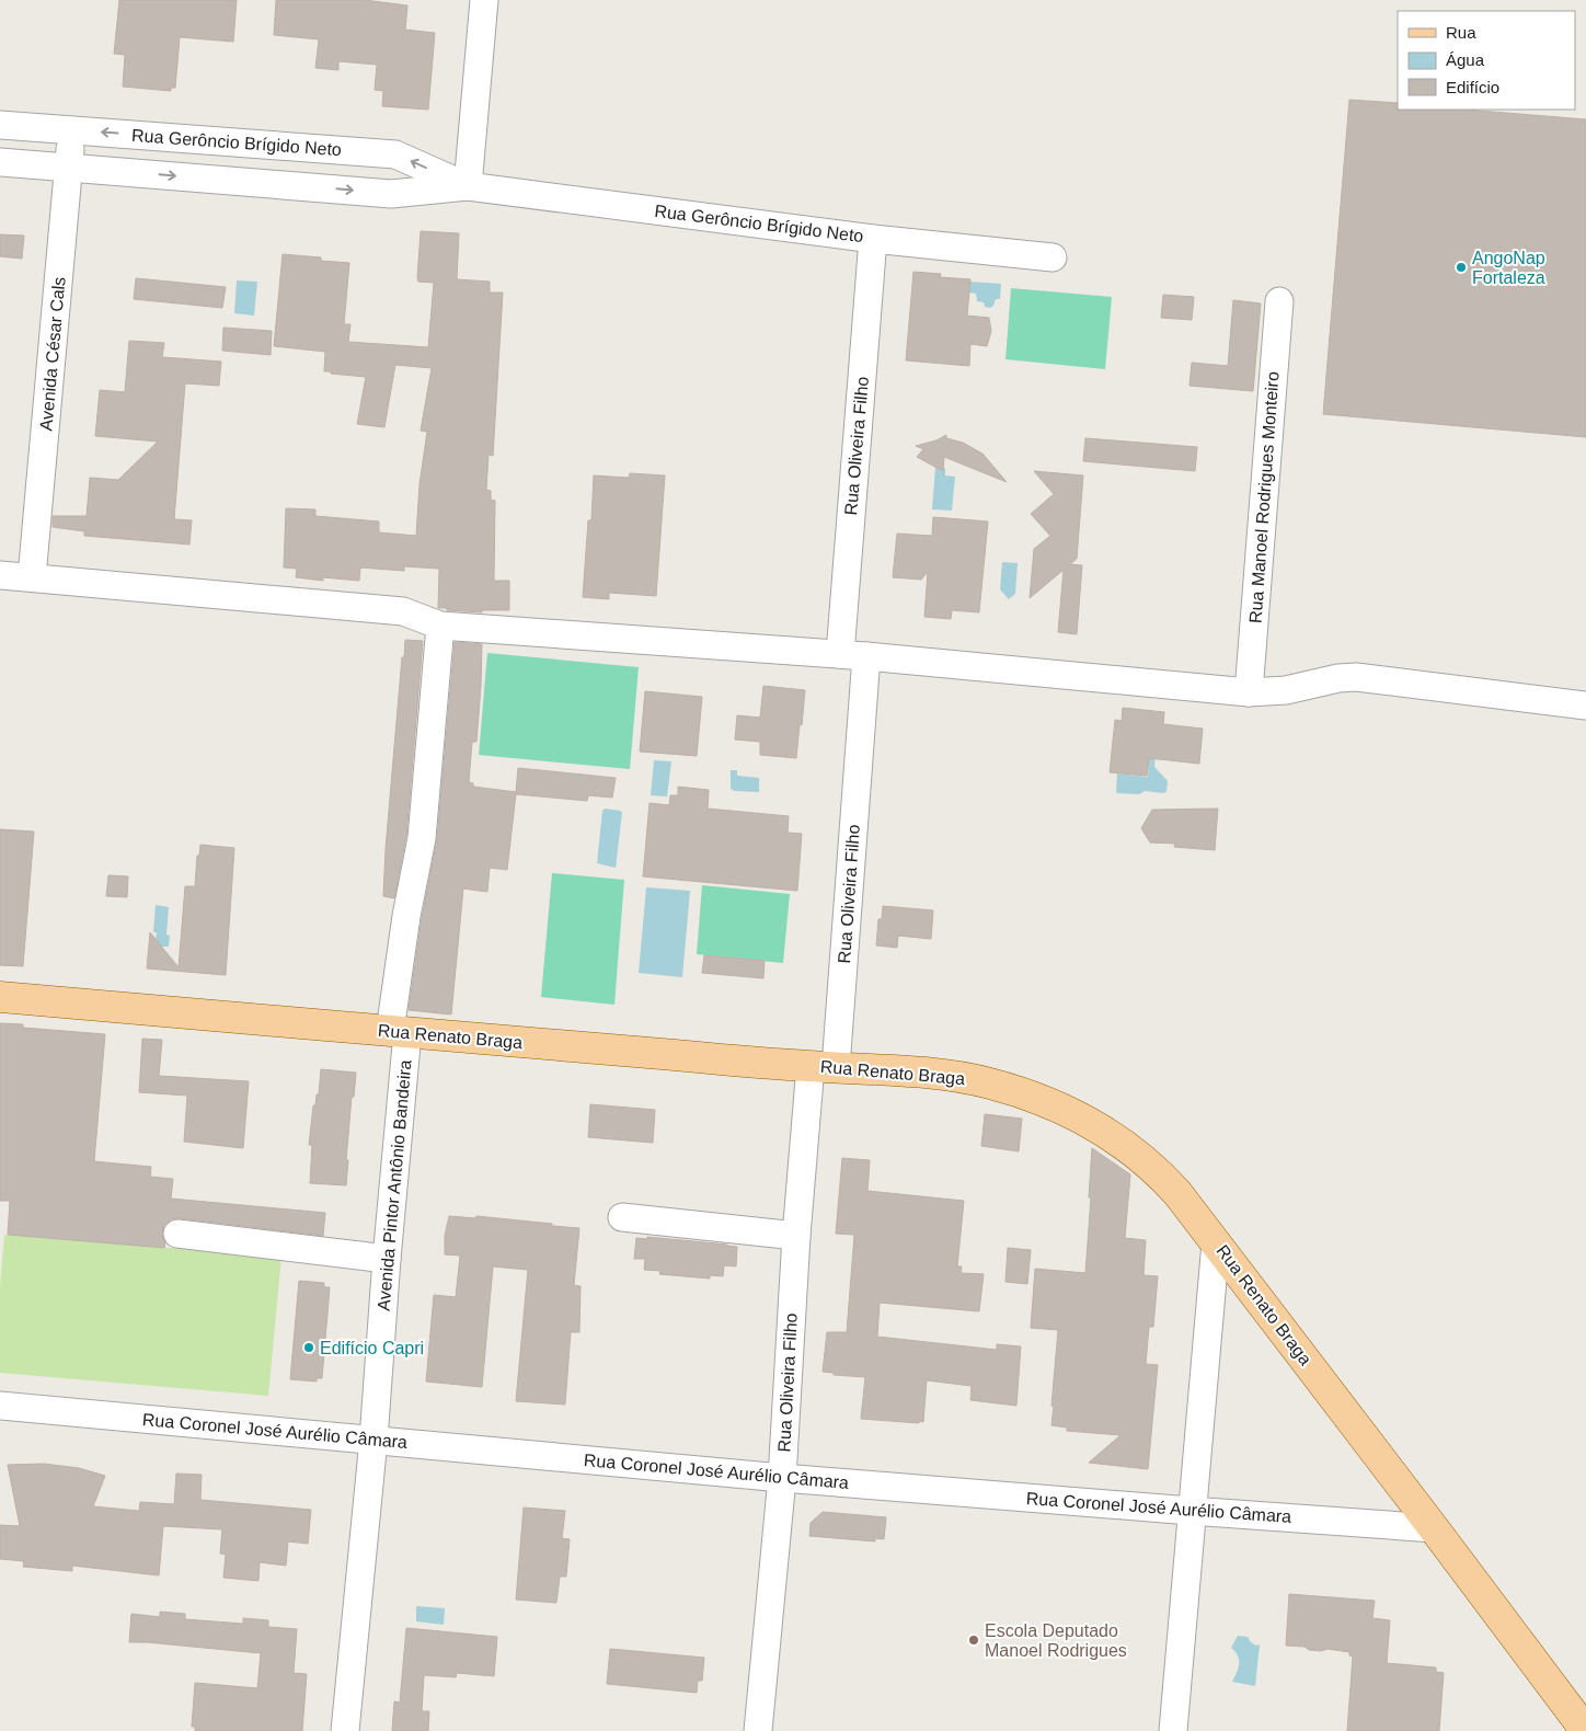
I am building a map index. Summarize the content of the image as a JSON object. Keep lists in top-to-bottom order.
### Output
{
  "streets": {
    "main road": ["Rua Renato Braga"],
    "street": [
      "Rua Gerôncio Brígido Neto",
      "Avenida César Cals",
      "Rua Oliveira Filho",
      "Rua Manoel Rodrigues Monteiro",
      "Avenida Pintor Antônio Bandeira",
      "Rua Coronel José Aurélio Câmara"
    ]
  },
  "crossings": [
    ["Rua Gerôncio Brígido Neto", "Avenida César Cals"],
    ["Rua Gerôncio Brígido Neto", "Rua Oliveira Filho"],
    ["Rua Oliveira Filho", "Rua Renato Braga"],
    ["Rua Oliveira Filho", "Rua Coronel José Aurélio Câmara"],
    ["Rua Renato Braga", "Avenida Pintor Antônio Bandeira"],
    ["Rua Renato Braga", "Rua Coronel José Aurélio Câmara"],
    ["Avenida Pintor Antônio Bandeira", "Rua Coronel José Aurélio Câmara"]
  ],
  "places": ["AngoNap Fortaleza", "Edifício Capri", "Escola Deputado Manoel Rodrigues"],
  "legend": ["Rua", "Água", "Edifício"]
}
